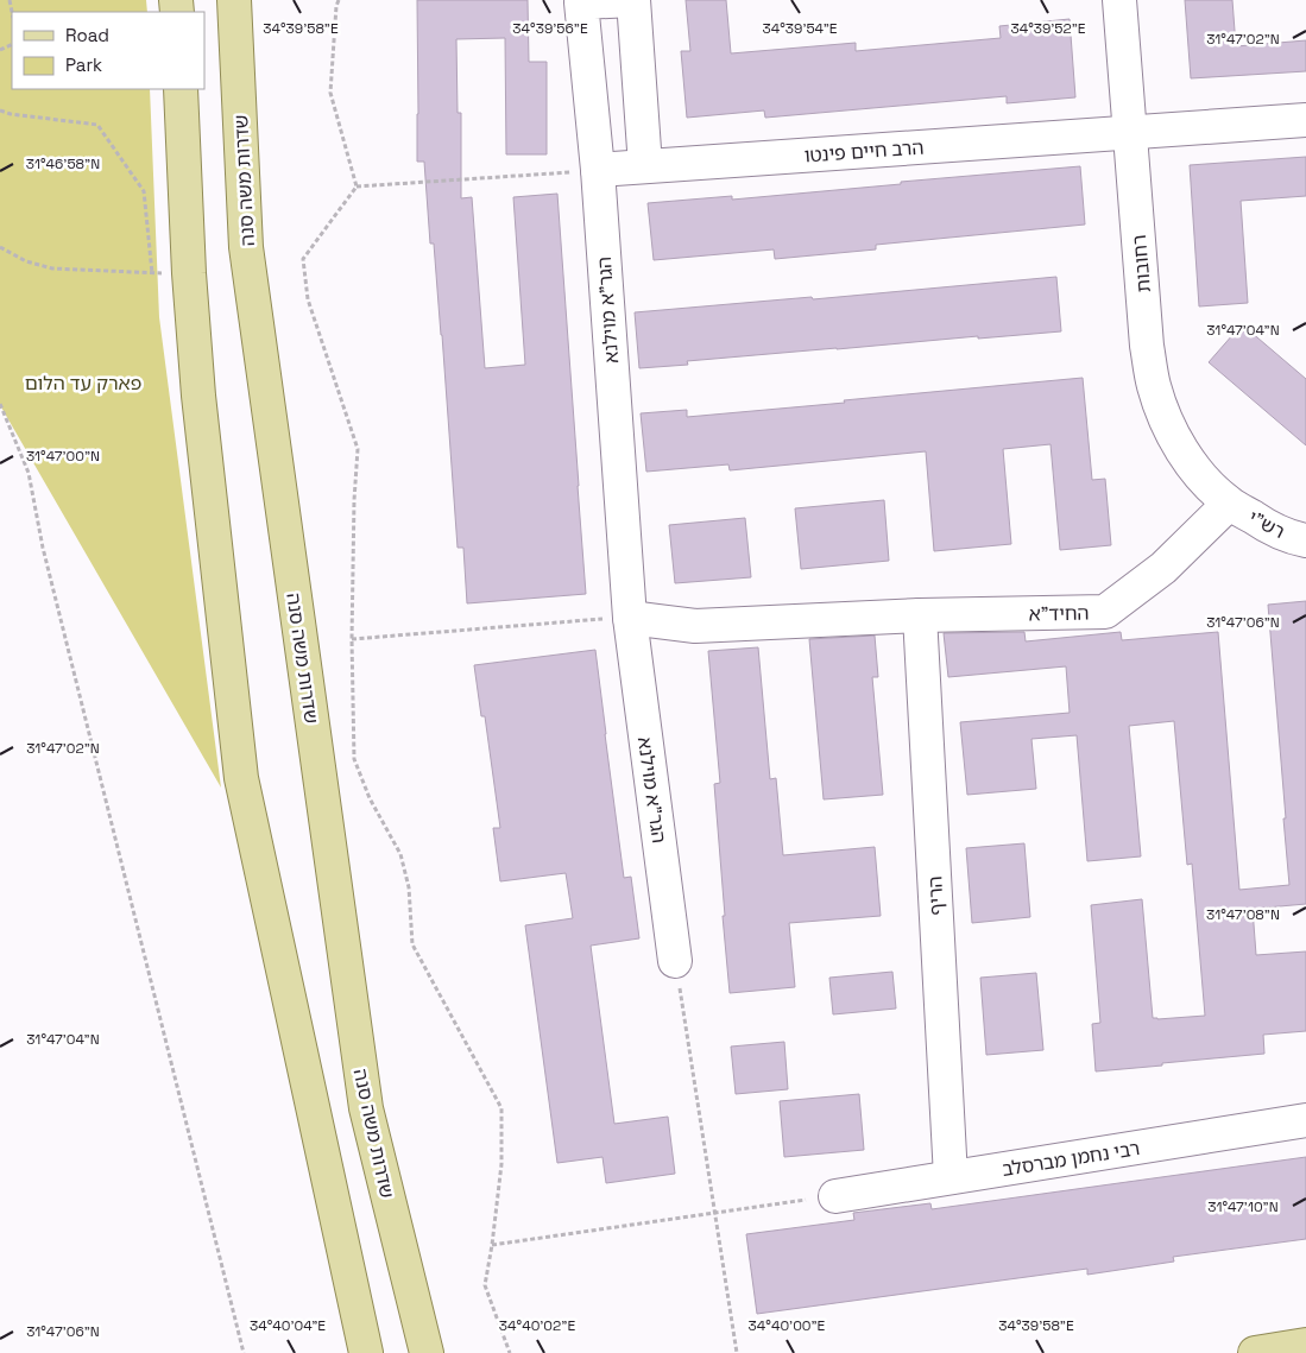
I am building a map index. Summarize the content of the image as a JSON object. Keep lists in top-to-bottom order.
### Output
{
  "streets": {
    "main road": ["שדרות משה סנה"],
    "street": [
      "הרב חיים פינטו",
      "רחובות",
      "הגר\"א מוילנא",
      "רש\"י",
      "החיד\"א",
      "הריף",
      "רבי נחמן מברסלב"
    ]
  },
  "crossings": [
    ["הרב חיים פינטו", "רחובות"],
    ["הרב חיים פינטו", "הגר\"א מוילנא"],
    ["רחובות", "רש\"י"],
    ["רחובות", "החיד\"א"],
    ["רש\"י", "החיד\"א"],
    ["החיד\"א", "הריף"],
    ["הריף", "רבי נחמן מברסלב"]
  ],
  "parks": ["פארק עד הלום"],
  "legend": ["Road", "Park"],
  "coordinates": [
    "34°39'58\"E",
    "34°39'56\"E",
    "34°39'54\"E",
    "34°39'52\"E",
    "31°47'02\"N",
    "31°46'58\"N",
    "31°47'04\"N",
    "31°47'00\"N",
    "31°47'06\"N",
    "31°47'08\"N",
    "31°47'10\"N",
    "34°40'04\"E",
    "34°40'02\"E",
    "34°40'00\"E"
  ]
}
